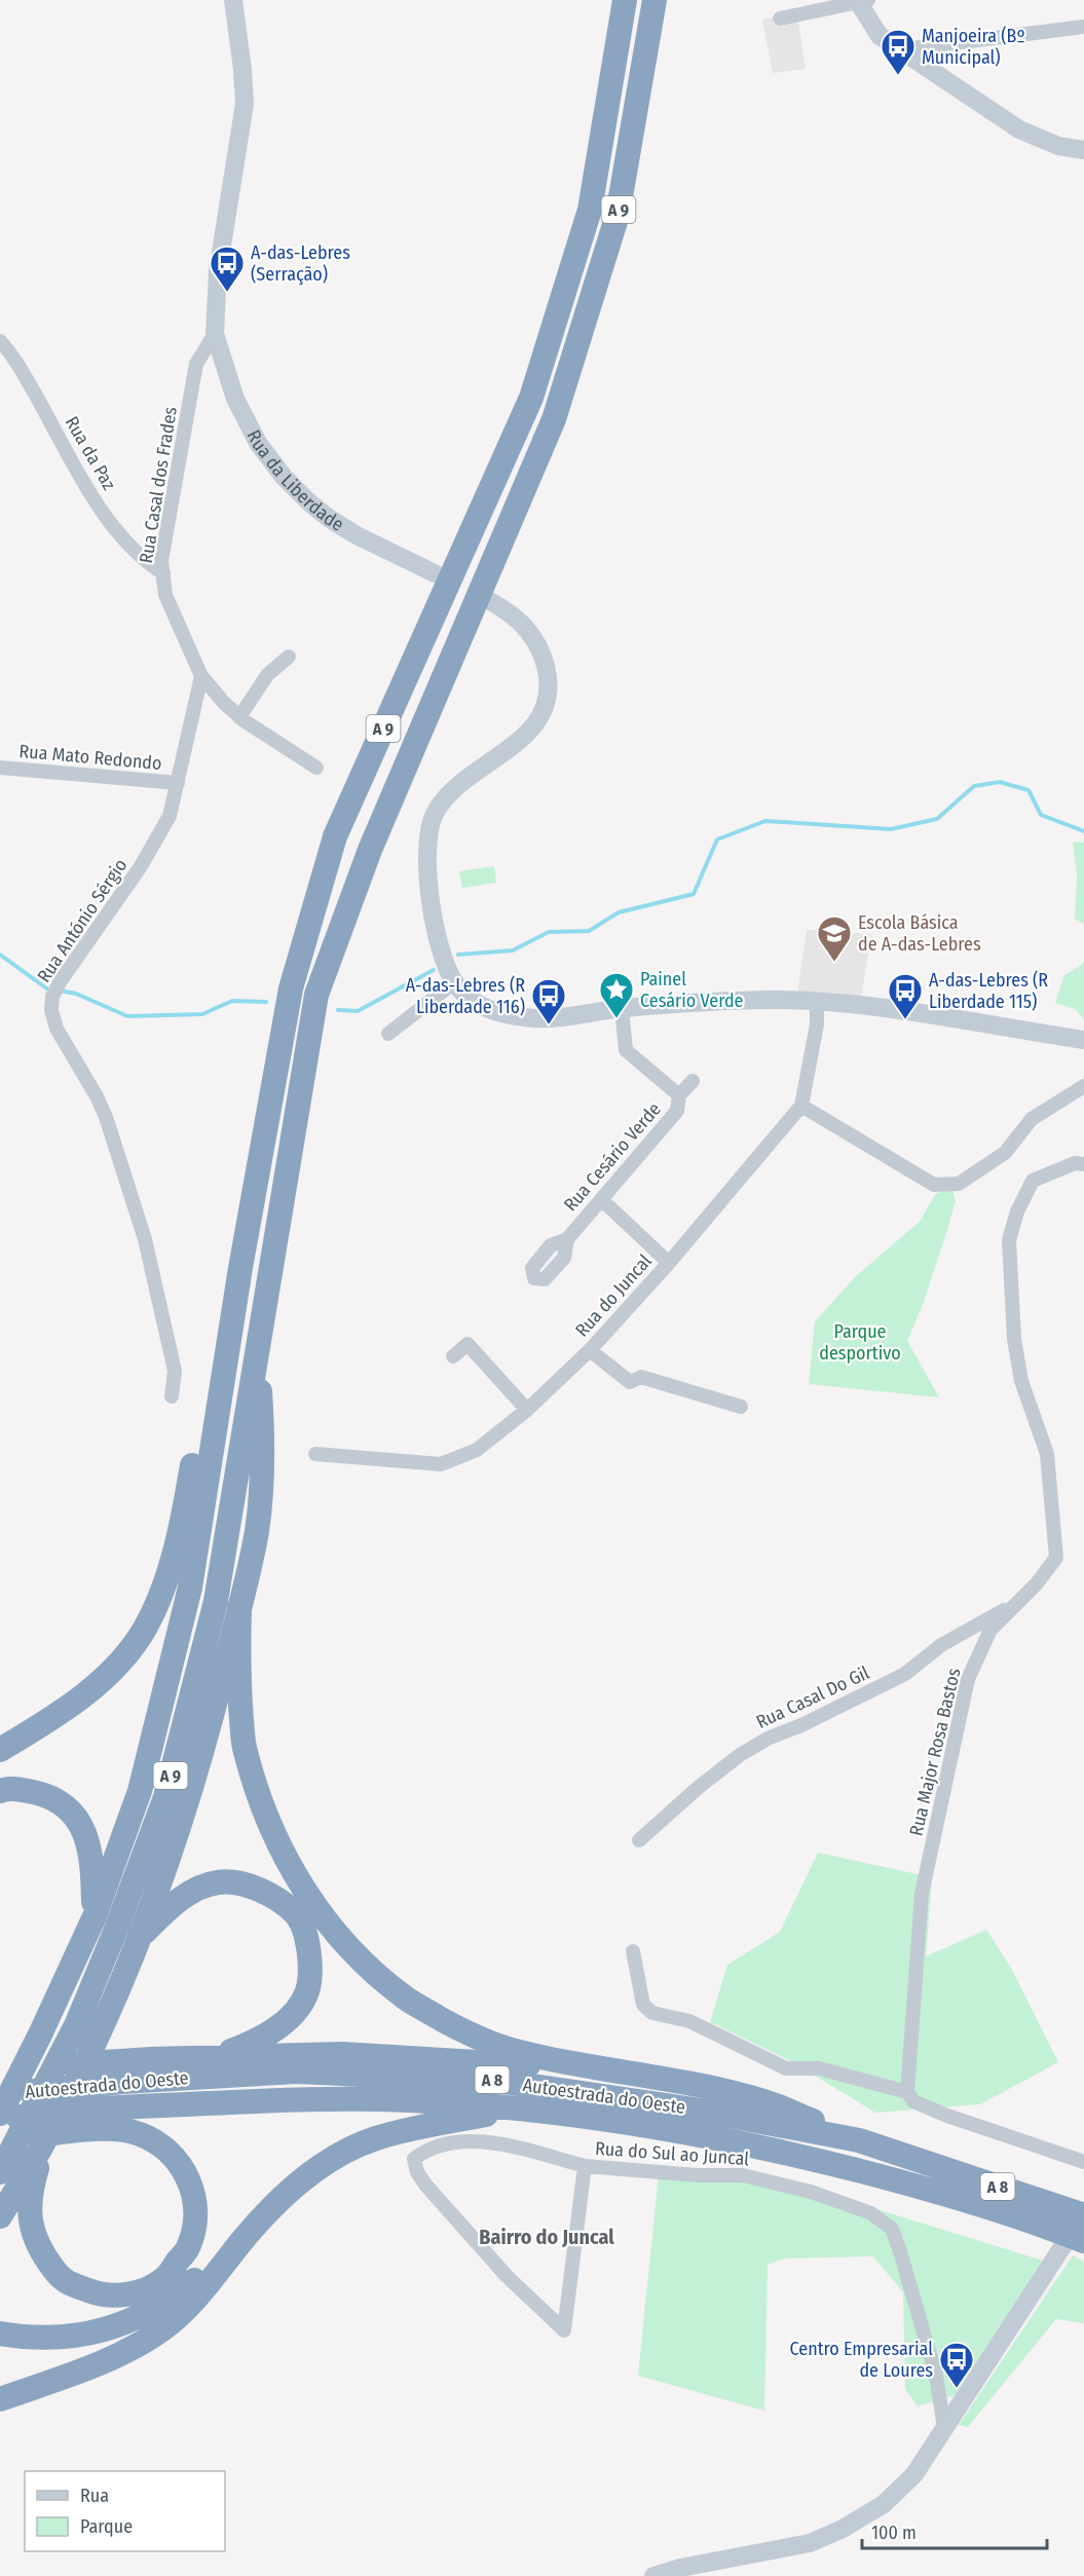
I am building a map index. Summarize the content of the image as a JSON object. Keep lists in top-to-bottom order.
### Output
{
  "streets": {
    "highway": ["A 9", "A 8", "Autoestrada do Oeste"],
    "street": [
      "Rua da Paz",
      "Rua da Liberdade",
      "Rua Casal dos Frades",
      "Rua Mato Redondo",
      "Rua António Sérgio",
      "Rua Cesário Verde",
      "Rua do Juncal",
      "Rua Casal Do Gil",
      "Rua Major Rosa Bastos",
      "Rua do Sul ao Juncal"
    ]
  },
  "crossings": [
    ["Rua da Paz", "Rua Casal dos Frades"],
    ["Rua da Liberdade", "Rua Casal dos Frades"],
    ["Rua Casal dos Frades", "Rua António Sérgio"],
    ["Rua Mato Redondo", "Rua António Sérgio"],
    ["Rua Casal Do Gil", "Rua Major Rosa Bastos"]
  ],
  "districts": ["Bairro do Juncal"],
  "parks": ["Parque desportivo"],
  "places": {
    "bus stop": [
      "Manjoeira (Bº Municipal)",
      "A-das-Lebres (Serração)",
      "A-das-Lebres (R Liberdade 115)",
      "A-das-Lebres (R Liberdade 116)",
      "Centro Empresarial de Loures"
    ],
    "school or university": ["Escola Básica de A-das-Lebres"],
    "place": ["Painel Cesário Verde"]
  },
  "legend": ["Rua", "Parque"],
  "scale_bar": "100 m"
}
